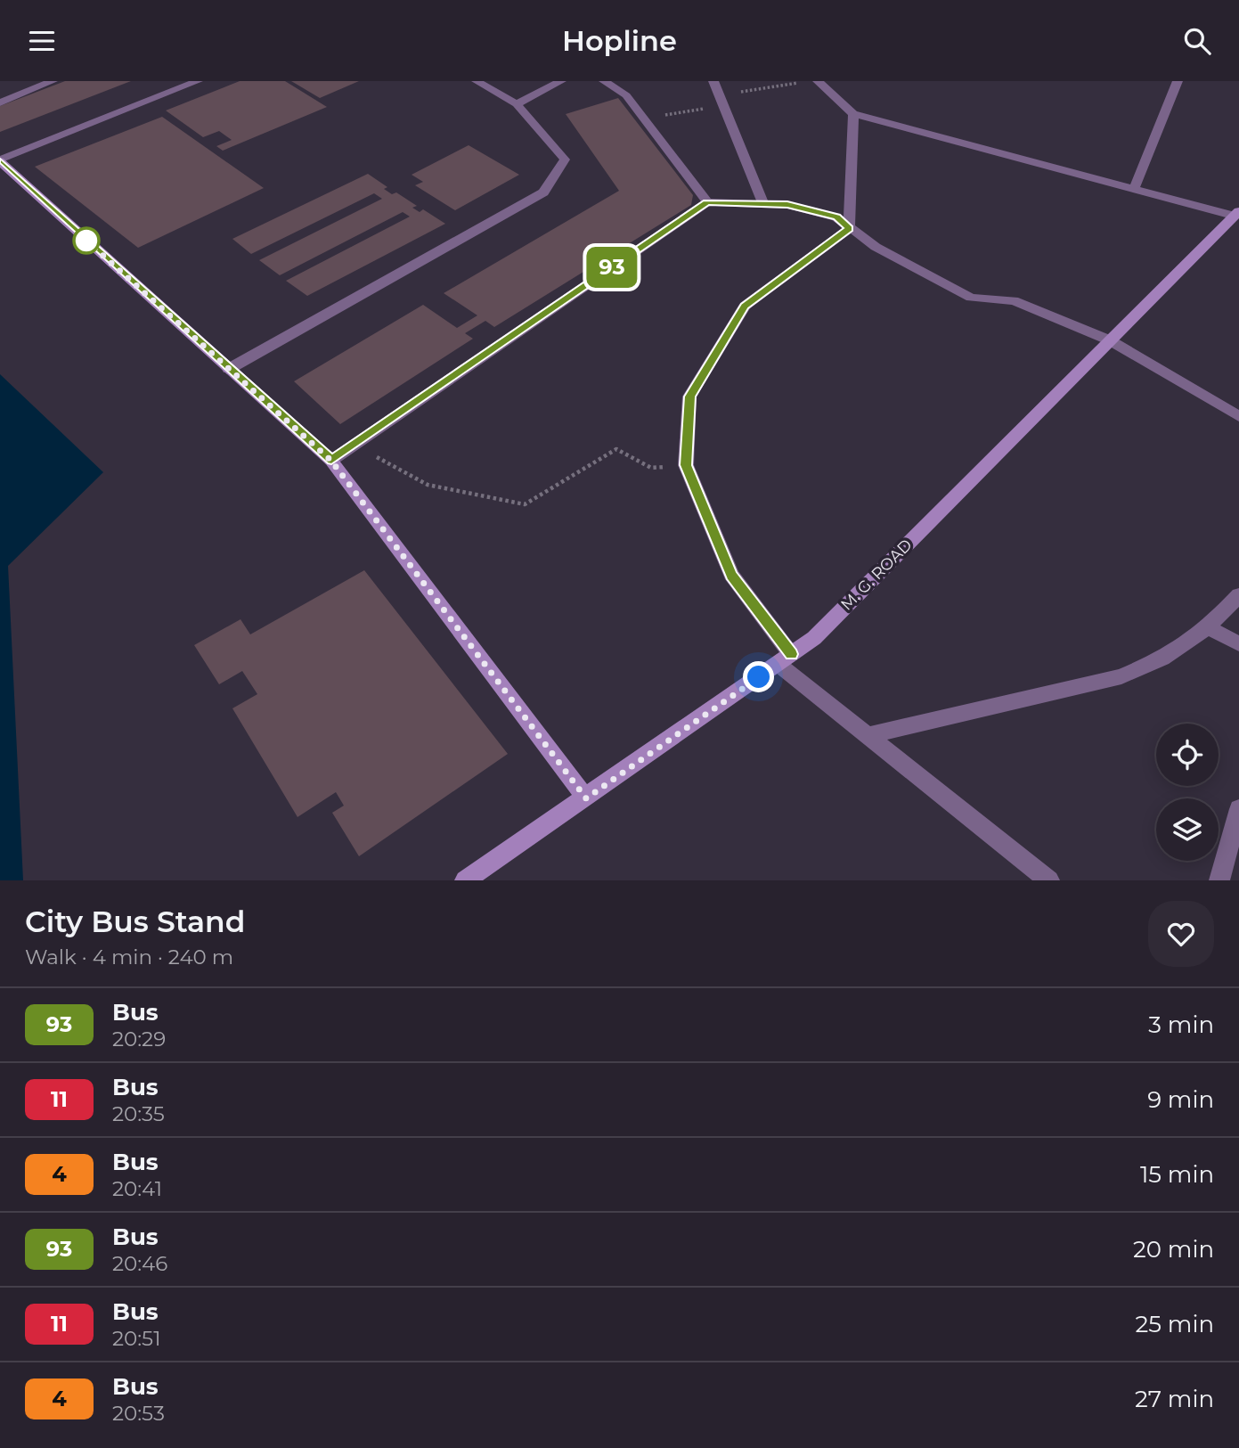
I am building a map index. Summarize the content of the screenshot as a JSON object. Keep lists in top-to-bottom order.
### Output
{
  "streets": {
    "main road": ["M. G. ROAD"]
  },
  "lines": ["bus line 93"],
  "page": {
    "header": "Hopline",
    "on_map": "93",
    "heading": ["City Bus Stand", "Walk · 4 min · 240 m"],
    "list": [
      {
        "mark": "93",
        "name": "Bus",
        "note": "20:29",
        "value": "3 min"
      },
      {
        "mark": "11",
        "name": "Bus",
        "note": "20:35",
        "value": "9 min"
      },
      {
        "mark": "4",
        "name": "Bus",
        "note": "20:41",
        "value": "15 min"
      },
      {
        "mark": "93",
        "name": "Bus",
        "note": "20:46",
        "value": "20 min"
      },
      {
        "mark": "11",
        "name": "Bus",
        "note": "20:51",
        "value": "25 min"
      },
      {
        "mark": "4",
        "name": "Bus",
        "note": "20:53",
        "value": "27 min"
      }
    ]
  }
}
